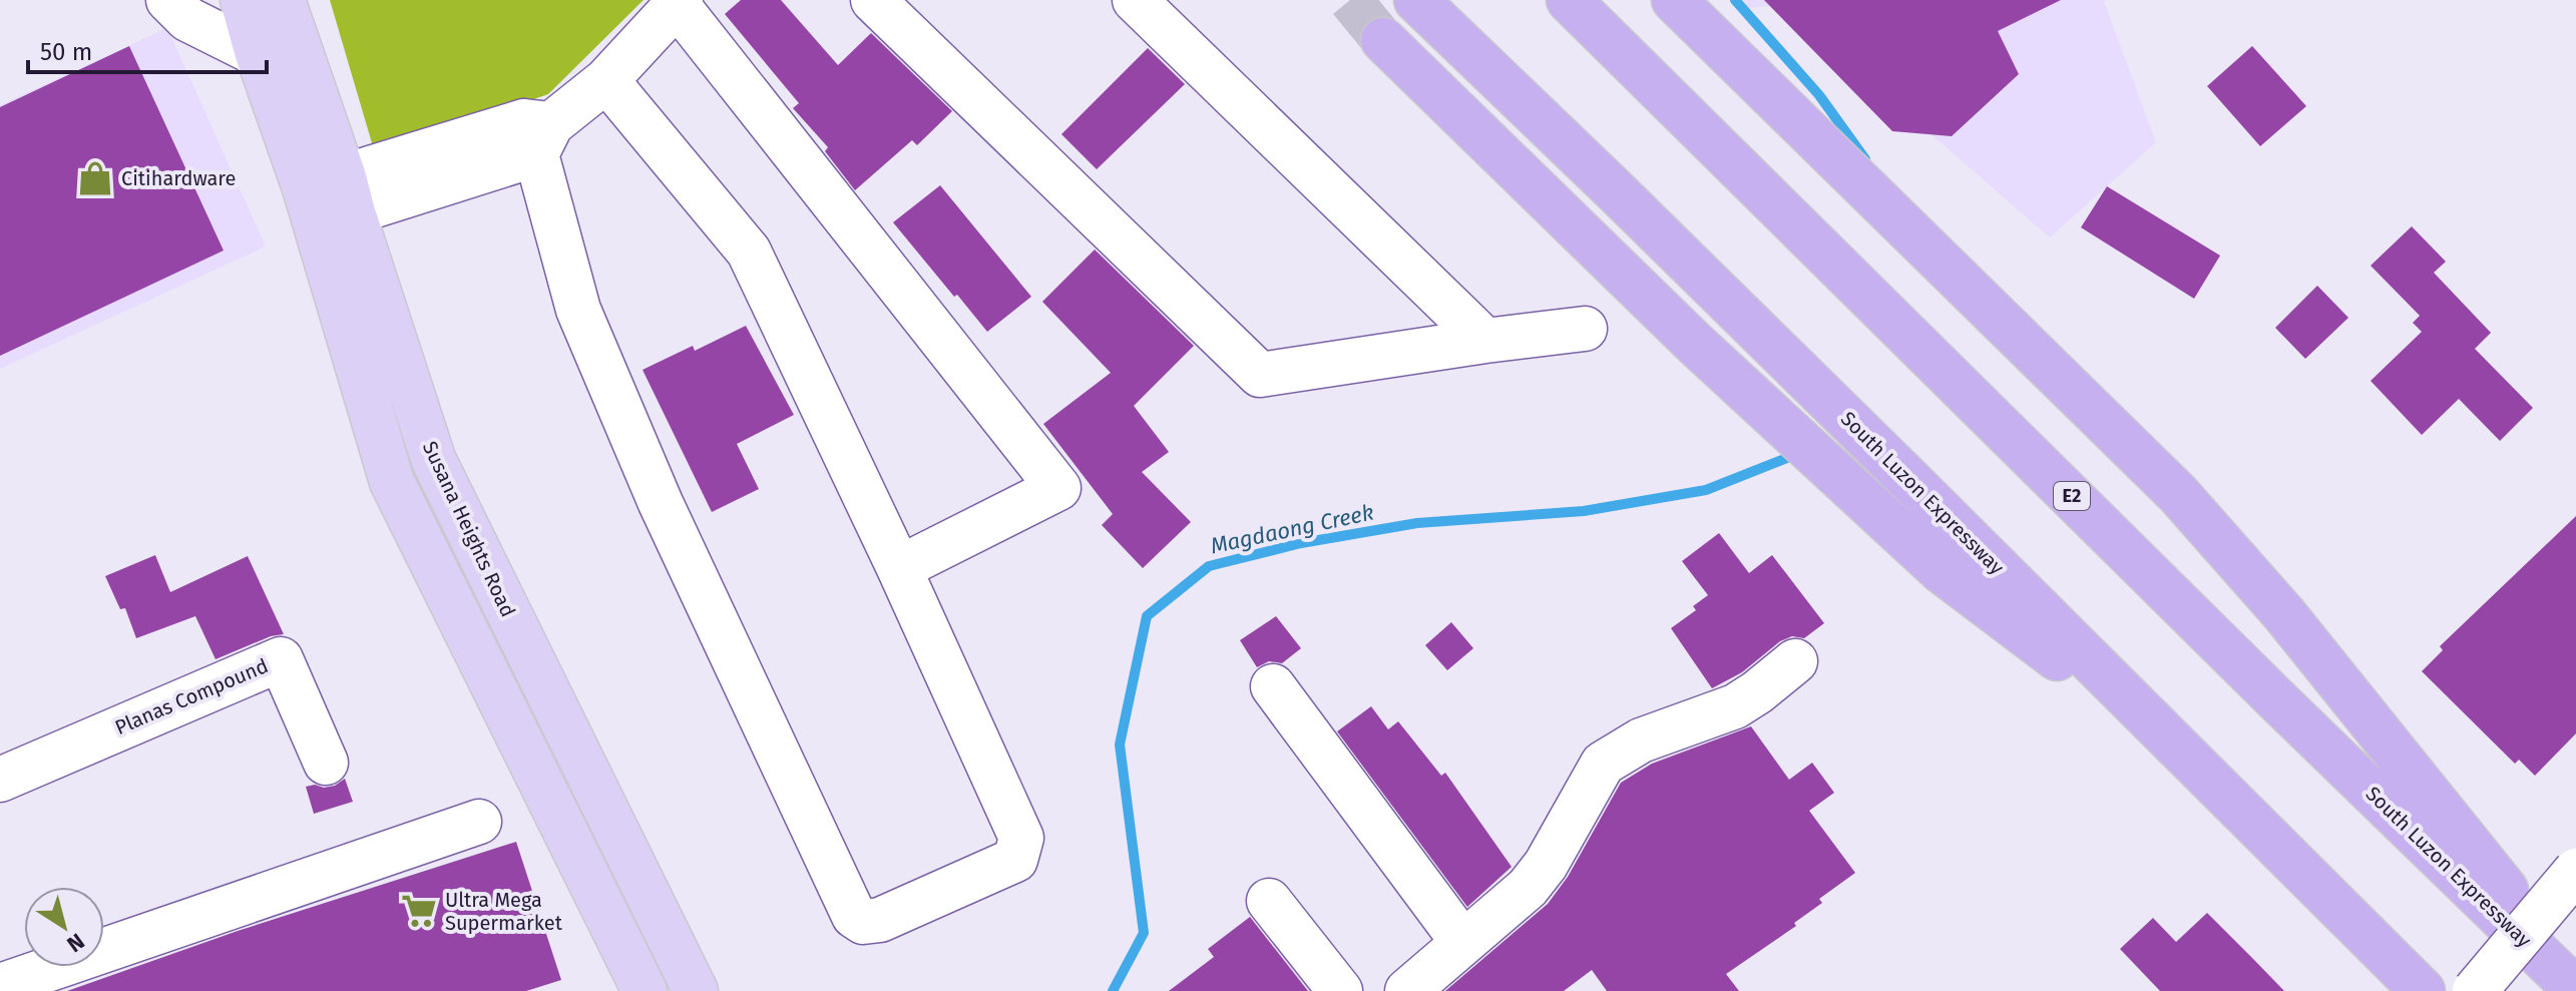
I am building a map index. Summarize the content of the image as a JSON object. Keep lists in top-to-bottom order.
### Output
{
  "streets": {
    "highway": ["South Luzon Expressway", "E2"],
    "main road": ["Susana Heights Road"],
    "street": ["Planas Compound"]
  },
  "water": ["Magdaong Creek"],
  "places": {
    "shop": ["Citihardware"],
    "supermarket": ["Ultra Mega Supermarket"]
  },
  "scale_bar": "50 m",
  "north": "bottom right"
}
